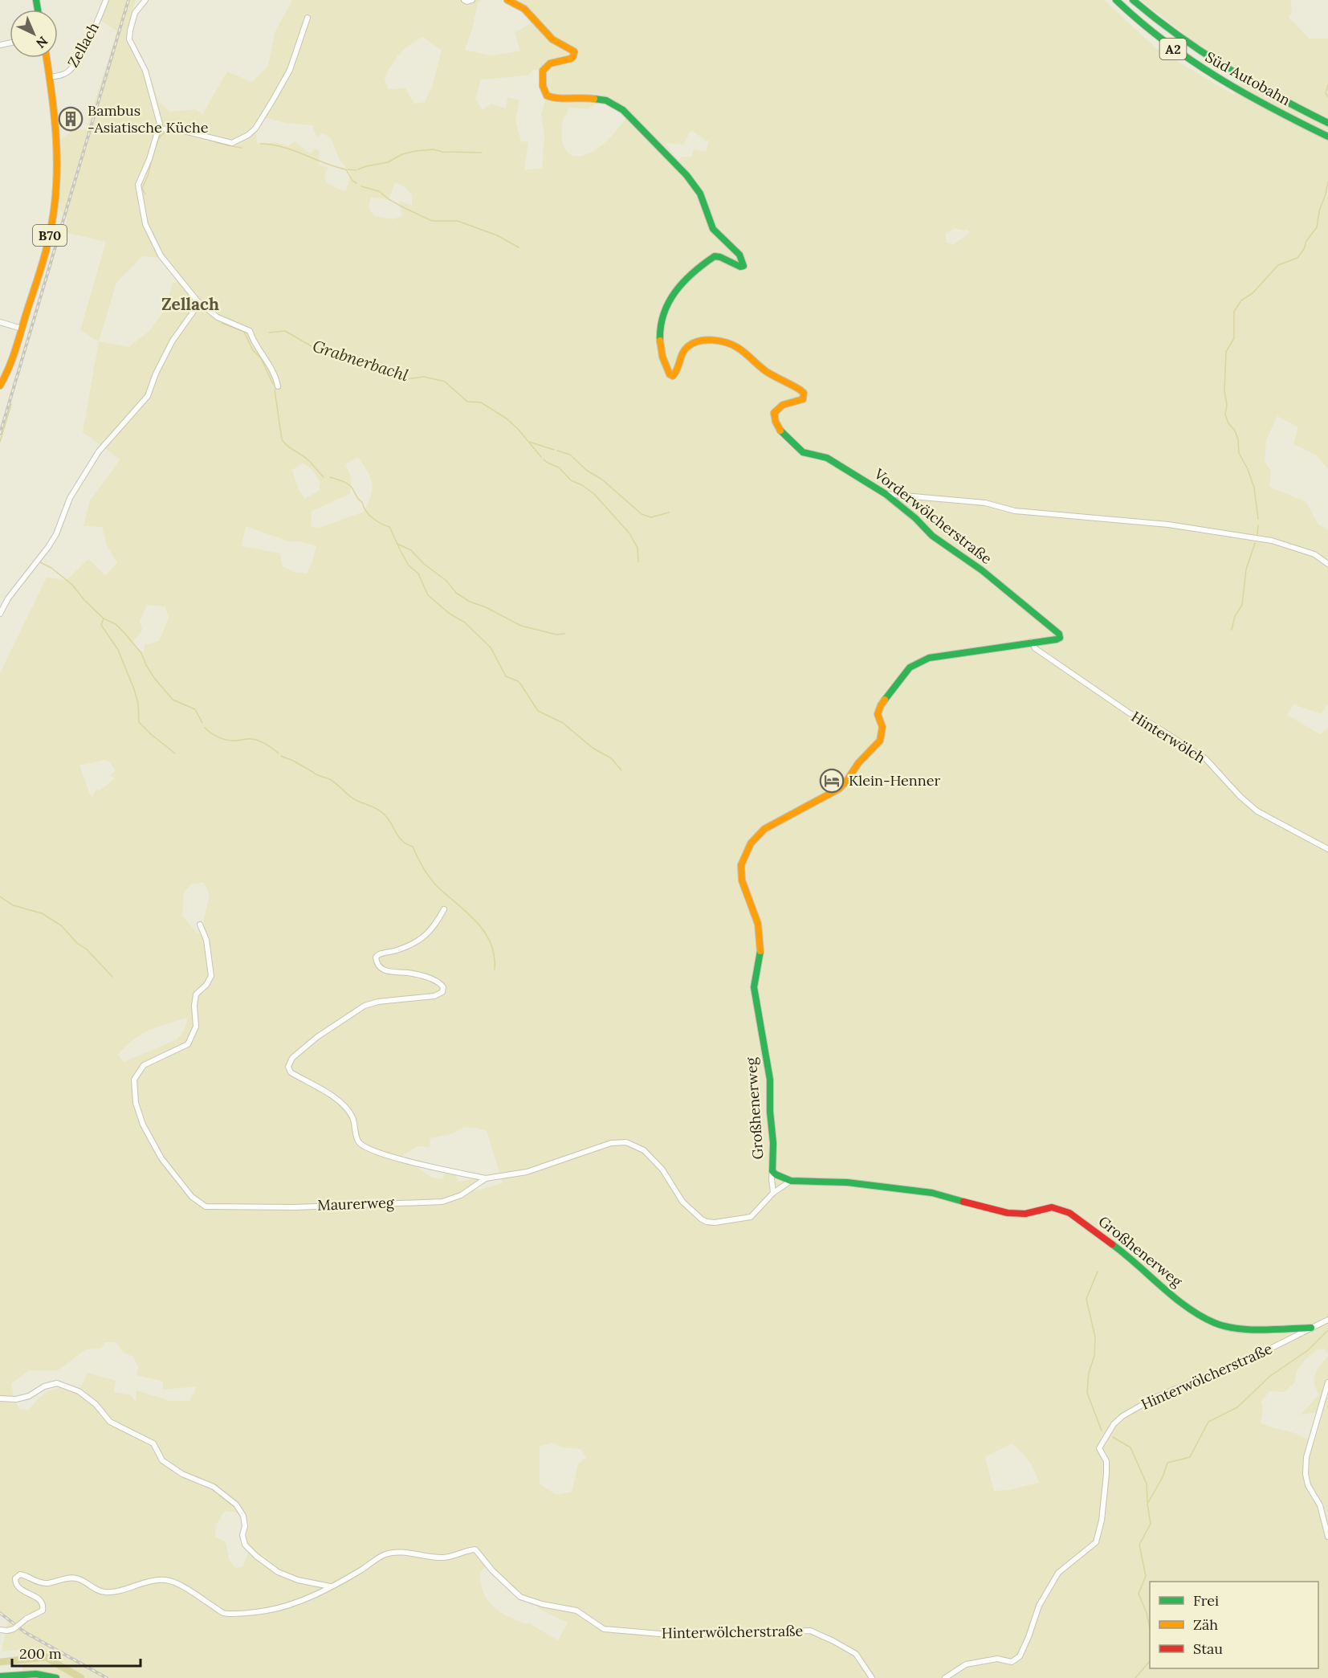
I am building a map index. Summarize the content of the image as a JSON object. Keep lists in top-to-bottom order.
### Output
{
  "streets": {
    "main road": [
      "A2",
      "Süd Autobahn",
      "B70",
      "Vorderwölcherstraße",
      "Großhenerweg"
    ],
    "street": [
      "Zellach",
      "Hinterwölch",
      "Maurerweg",
      "Hinterwölcherstraße"
    ]
  },
  "crossings": [
    ["Zellach", "B70"],
    ["Vorderwölcherstraße", "Hinterwölch"],
    ["Vorderwölcherstraße", "Großhenerweg"],
    ["Hinterwölch", "Großhenerweg"],
    ["Großhenerweg", "Maurerweg"],
    ["Großhenerweg", "Hinterwölcherstraße"]
  ],
  "districts": ["Zellach"],
  "water": ["Grabnerbachl"],
  "places": {
    "building": ["Bambus -Asiatische Küche"],
    "hotel": ["Klein-Henner"]
  },
  "legend": ["Frei", "Zäh", "Stau"],
  "scale_bar": "200 m",
  "north": "bottom right"
}
